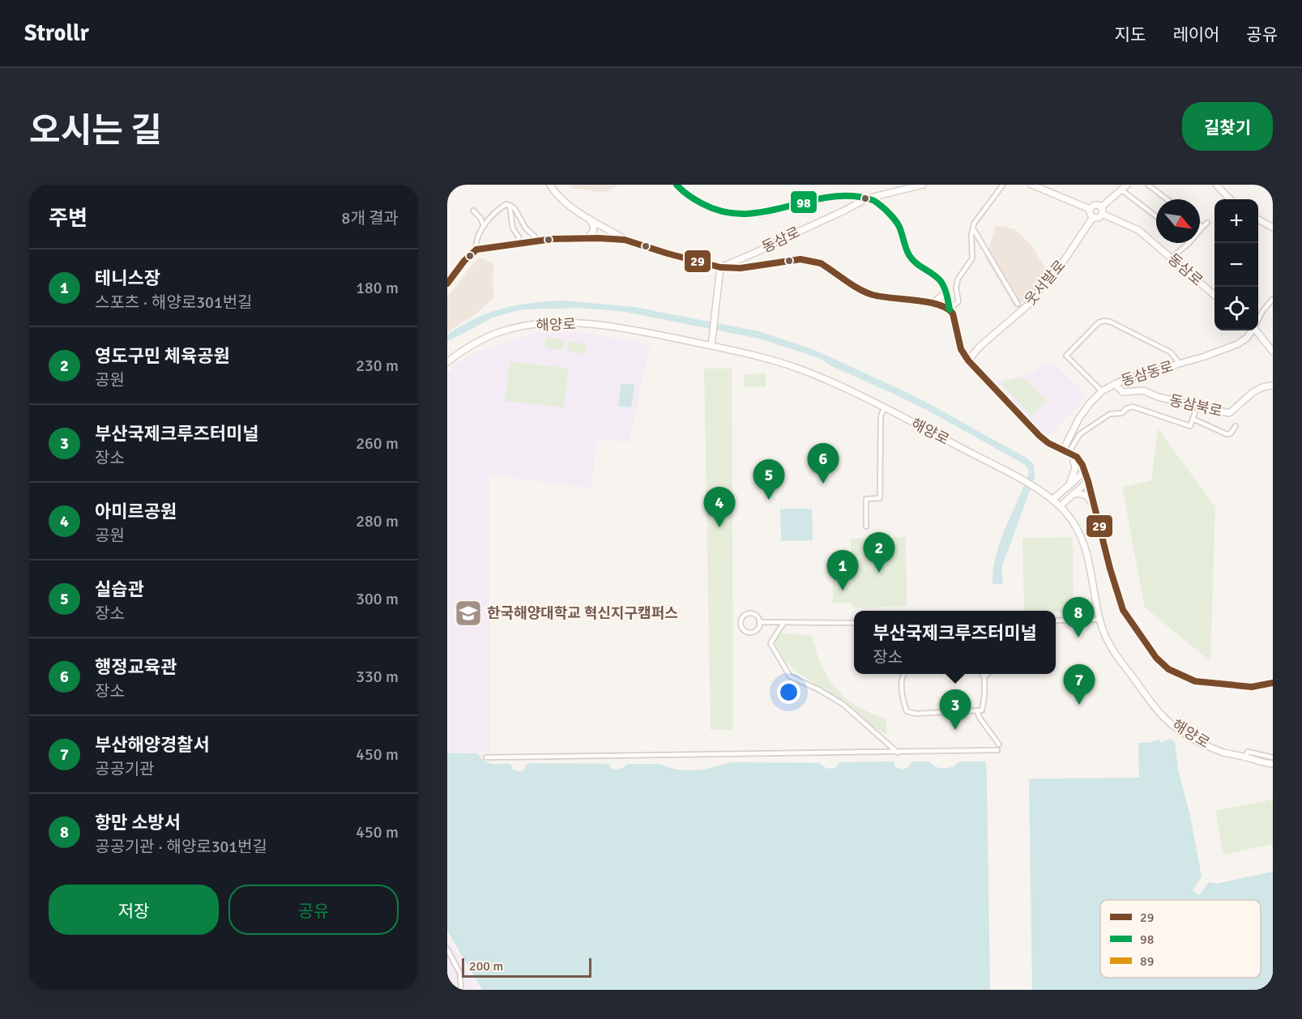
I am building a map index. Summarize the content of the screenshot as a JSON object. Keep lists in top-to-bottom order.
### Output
{
  "streets": {
    "main road": [
      "동삼로",
      "웃서발로",
      "해양로",
      "동삼동로",
      "동삼북로"
    ]
  },
  "crossings": [
    ["동삼로", "웃서발로"],
    ["동삼동로", "동삼북로"]
  ],
  "places": {
    "school or university": ["한국해양대학교 혁신지구캠퍼스"]
  },
  "lines": ["transit line 98", "transit line 29"],
  "legend": ["29", "98", "89"],
  "scale_bar": "200 m",
  "north": "bottom right",
  "page": {
    "header": "Strollr",
    "nav": ["지도", "레이어", "공유"],
    "title": "오시는 길",
    "buttons": [
      "길찾기",
      ["저장", "공유"]
    ],
    "heading": ["주변", "8개 결과"],
    "map_buttons": ["+", "−"],
    "list": [
      {
        "mark": "1",
        "name": "테니스장",
        "note": "스포츠 · 해양로301번길",
        "value": "180 m"
      },
      {
        "mark": "2",
        "name": "영도구민 체육공원",
        "note": "공원",
        "value": "230 m"
      },
      {
        "mark": "3",
        "name": "부산국제크루즈터미널",
        "note": "장소",
        "value": "260 m"
      },
      {
        "mark": "4",
        "name": "아미르공원",
        "note": "공원",
        "value": "280 m"
      },
      {
        "mark": "5",
        "name": "실습관",
        "note": "장소",
        "value": "300 m"
      },
      {
        "mark": "6",
        "name": "행정교육관",
        "note": "장소",
        "value": "330 m"
      },
      {
        "mark": "7",
        "name": "부산해양경찰서",
        "note": "공공기관",
        "value": "450 m"
      },
      {
        "mark": "8",
        "name": "항만 소방서",
        "note": "공공기관 · 해양로301번길",
        "value": "450 m"
      }
    ],
    "pins": [
      "6",
      "5",
      "4",
      "2",
      "1",
      "8",
      "7",
      "3"
    ],
    "popup": ["부산국제크루즈터미널", "장소"],
    "scale": "200 m"
  }
}
